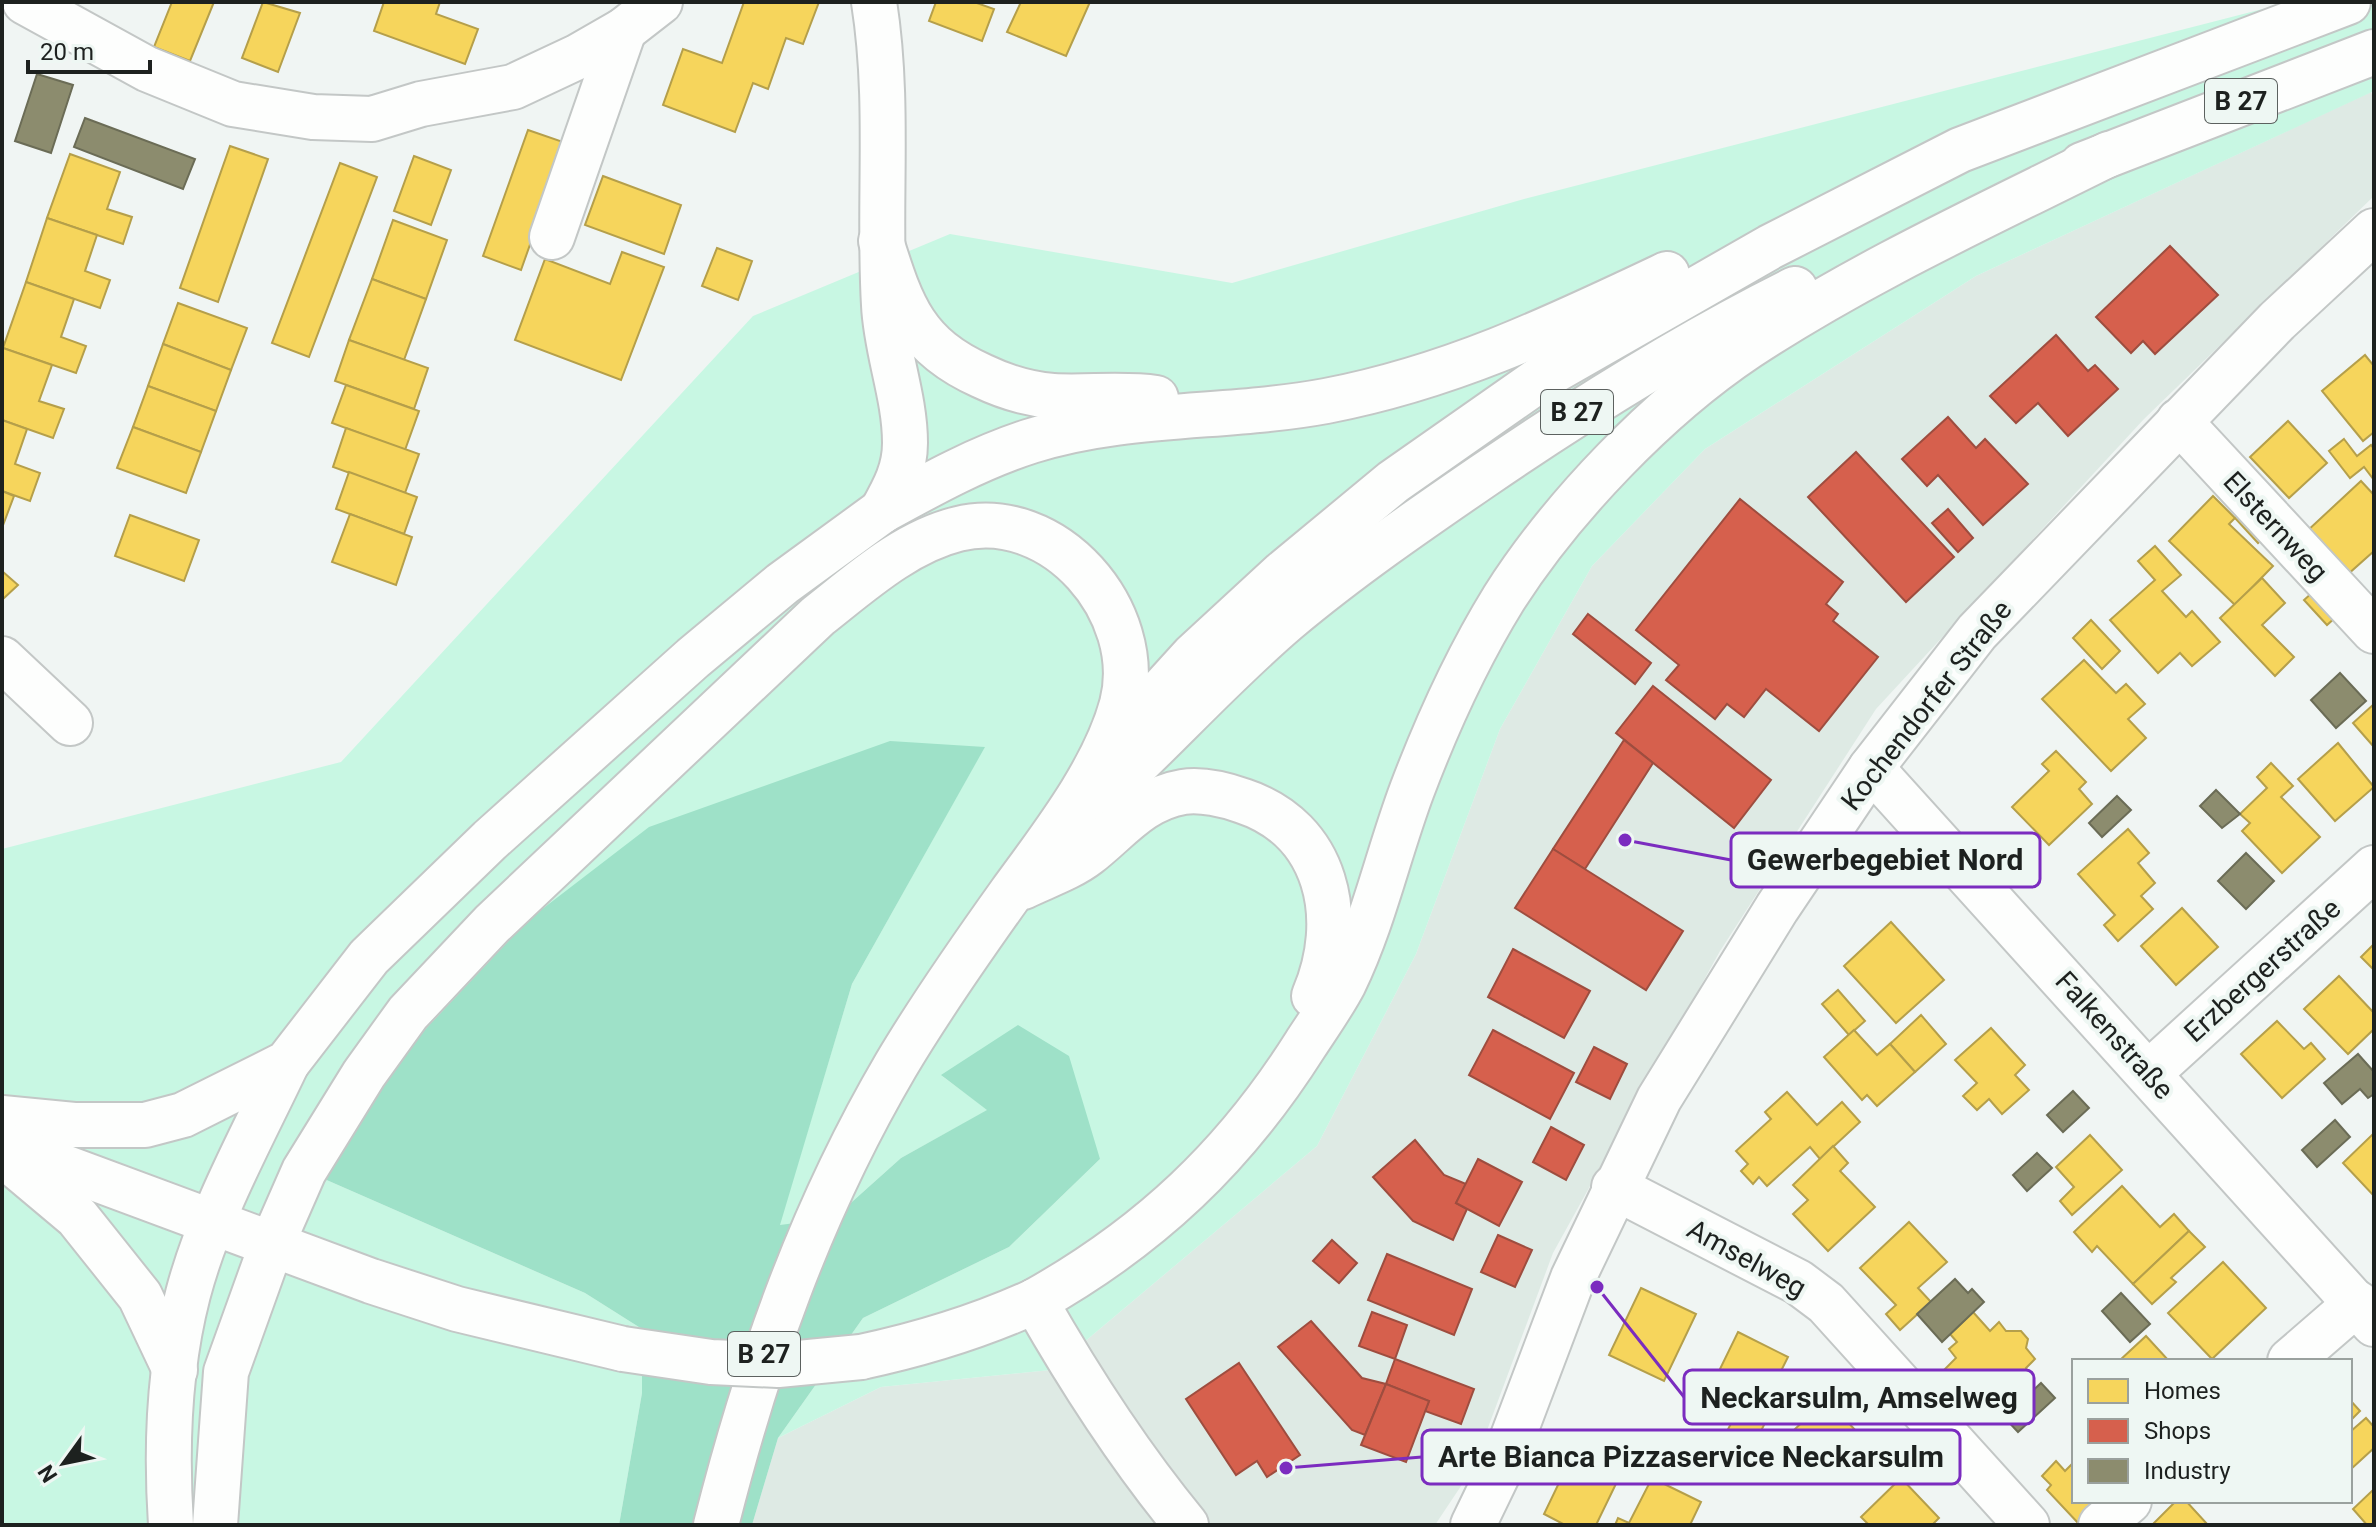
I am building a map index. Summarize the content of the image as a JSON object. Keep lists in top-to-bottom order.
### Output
{
  "streets": {
    "main road": [
      "B 27",
      "Elsternweg",
      "Kochendorfer Straße",
      "Erzbergerstraße",
      "Falkenstraße",
      "Amselweg"
    ]
  },
  "crossings": [
    ["Elsternweg", "Kochendorfer Straße"],
    ["Kochendorfer Straße", "Falkenstraße"],
    ["Kochendorfer Straße", "Amselweg"],
    ["Erzbergerstraße", "Falkenstraße"]
  ],
  "places": ["Gewerbegebiet Nord", "Neckarsulm, Amselweg", "Arte Bianca Pizzaservice Neckarsulm"],
  "legend": ["Homes", "Shops", "Industry"],
  "scale_bar": "20 m",
  "north": "bottom left"
}
